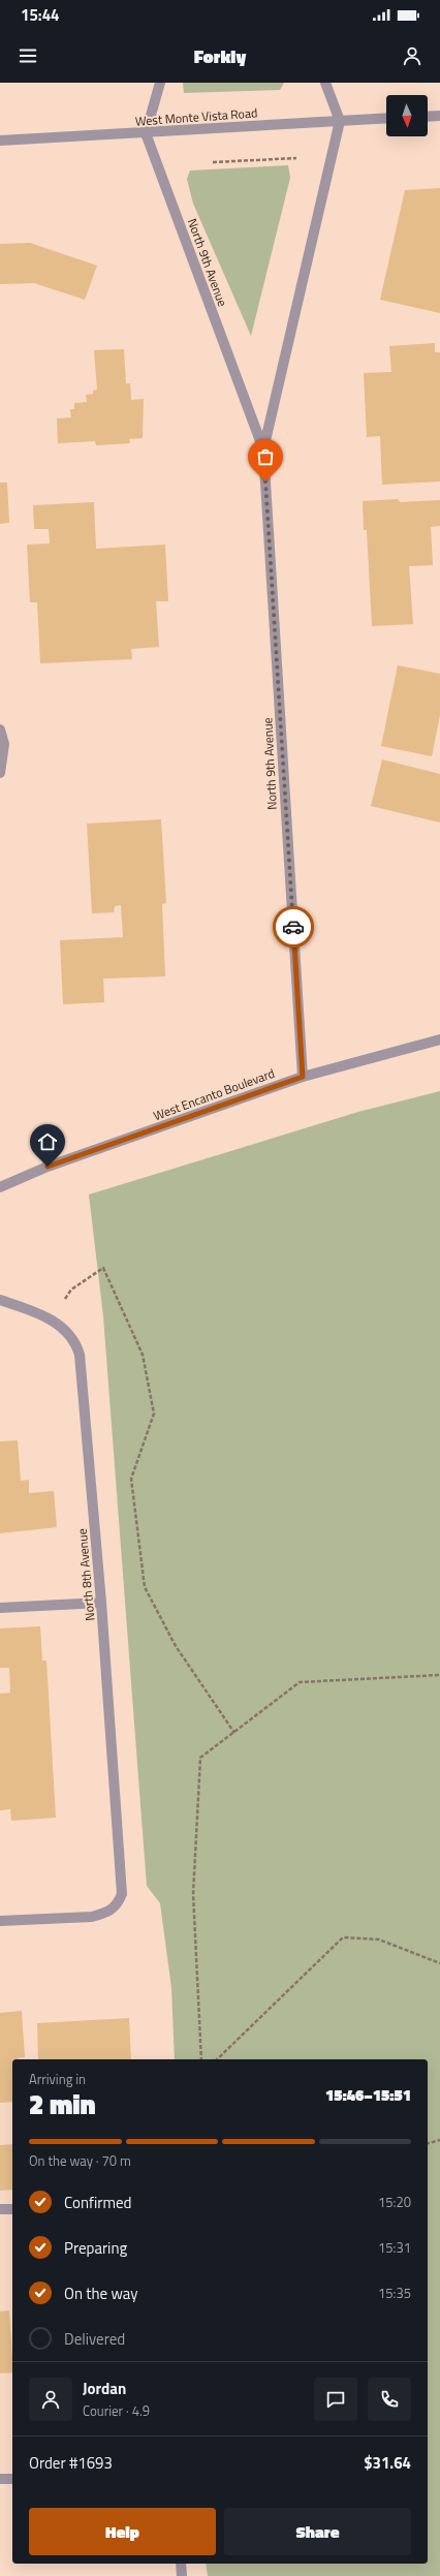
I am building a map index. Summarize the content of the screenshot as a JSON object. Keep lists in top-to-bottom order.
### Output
{
  "streets": {
    "street": [
      "West Monte Vista Road",
      "North 9th Avenue",
      "West Encanto Boulevard",
      "North 8th Avenue"
    ]
  },
  "crossings": [
    ["West Monte Vista Road", "North 9th Avenue"],
    ["North 9th Avenue", "West Encanto Boulevard"]
  ],
  "north": "bottom",
  "page": {
    "status": "15:44",
    "header": "Forkly",
    "heading": ["2 min", "Arriving in", "15:46–15:51"],
    "panel": [
      "Jordan",
      "Courier · 4.9",
      "Order #1693",
      "$31.64"
    ],
    "bar": "On the way · 70 m",
    "list": [
      ["Confirmed", "15:20"],
      ["Preparing", "15:31"],
      ["On the way", "15:35"],
      "Delivered"
    ],
    "buttons": ["Help", "Share"]
  }
}
